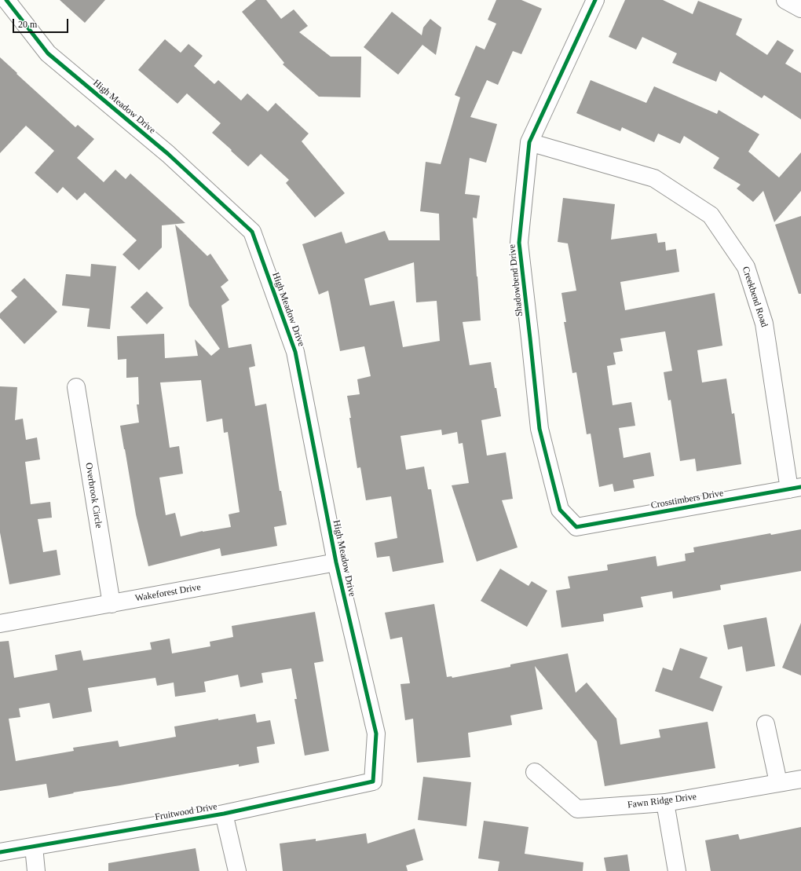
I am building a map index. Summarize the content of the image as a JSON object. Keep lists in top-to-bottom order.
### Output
{
  "streets": {
    "street": [
      "High Meadow Drive",
      "Shadowbend Drive",
      "Creekbend Road",
      "Overbrook Circle",
      "Crosstimbers Drive",
      "Wakeforest Drive",
      "Fawn Ridge Drive",
      "Fruitwood Drive"
    ]
  },
  "crossings": [
    ["High Meadow Drive", "Wakeforest Drive"],
    ["High Meadow Drive", "Fruitwood Drive"],
    ["Shadowbend Drive", "Creekbend Road"],
    ["Shadowbend Drive", "Crosstimbers Drive"],
    ["Creekbend Road", "Crosstimbers Drive"],
    ["Overbrook Circle", "Wakeforest Drive"]
  ],
  "scale_bar": "20 m"
}
